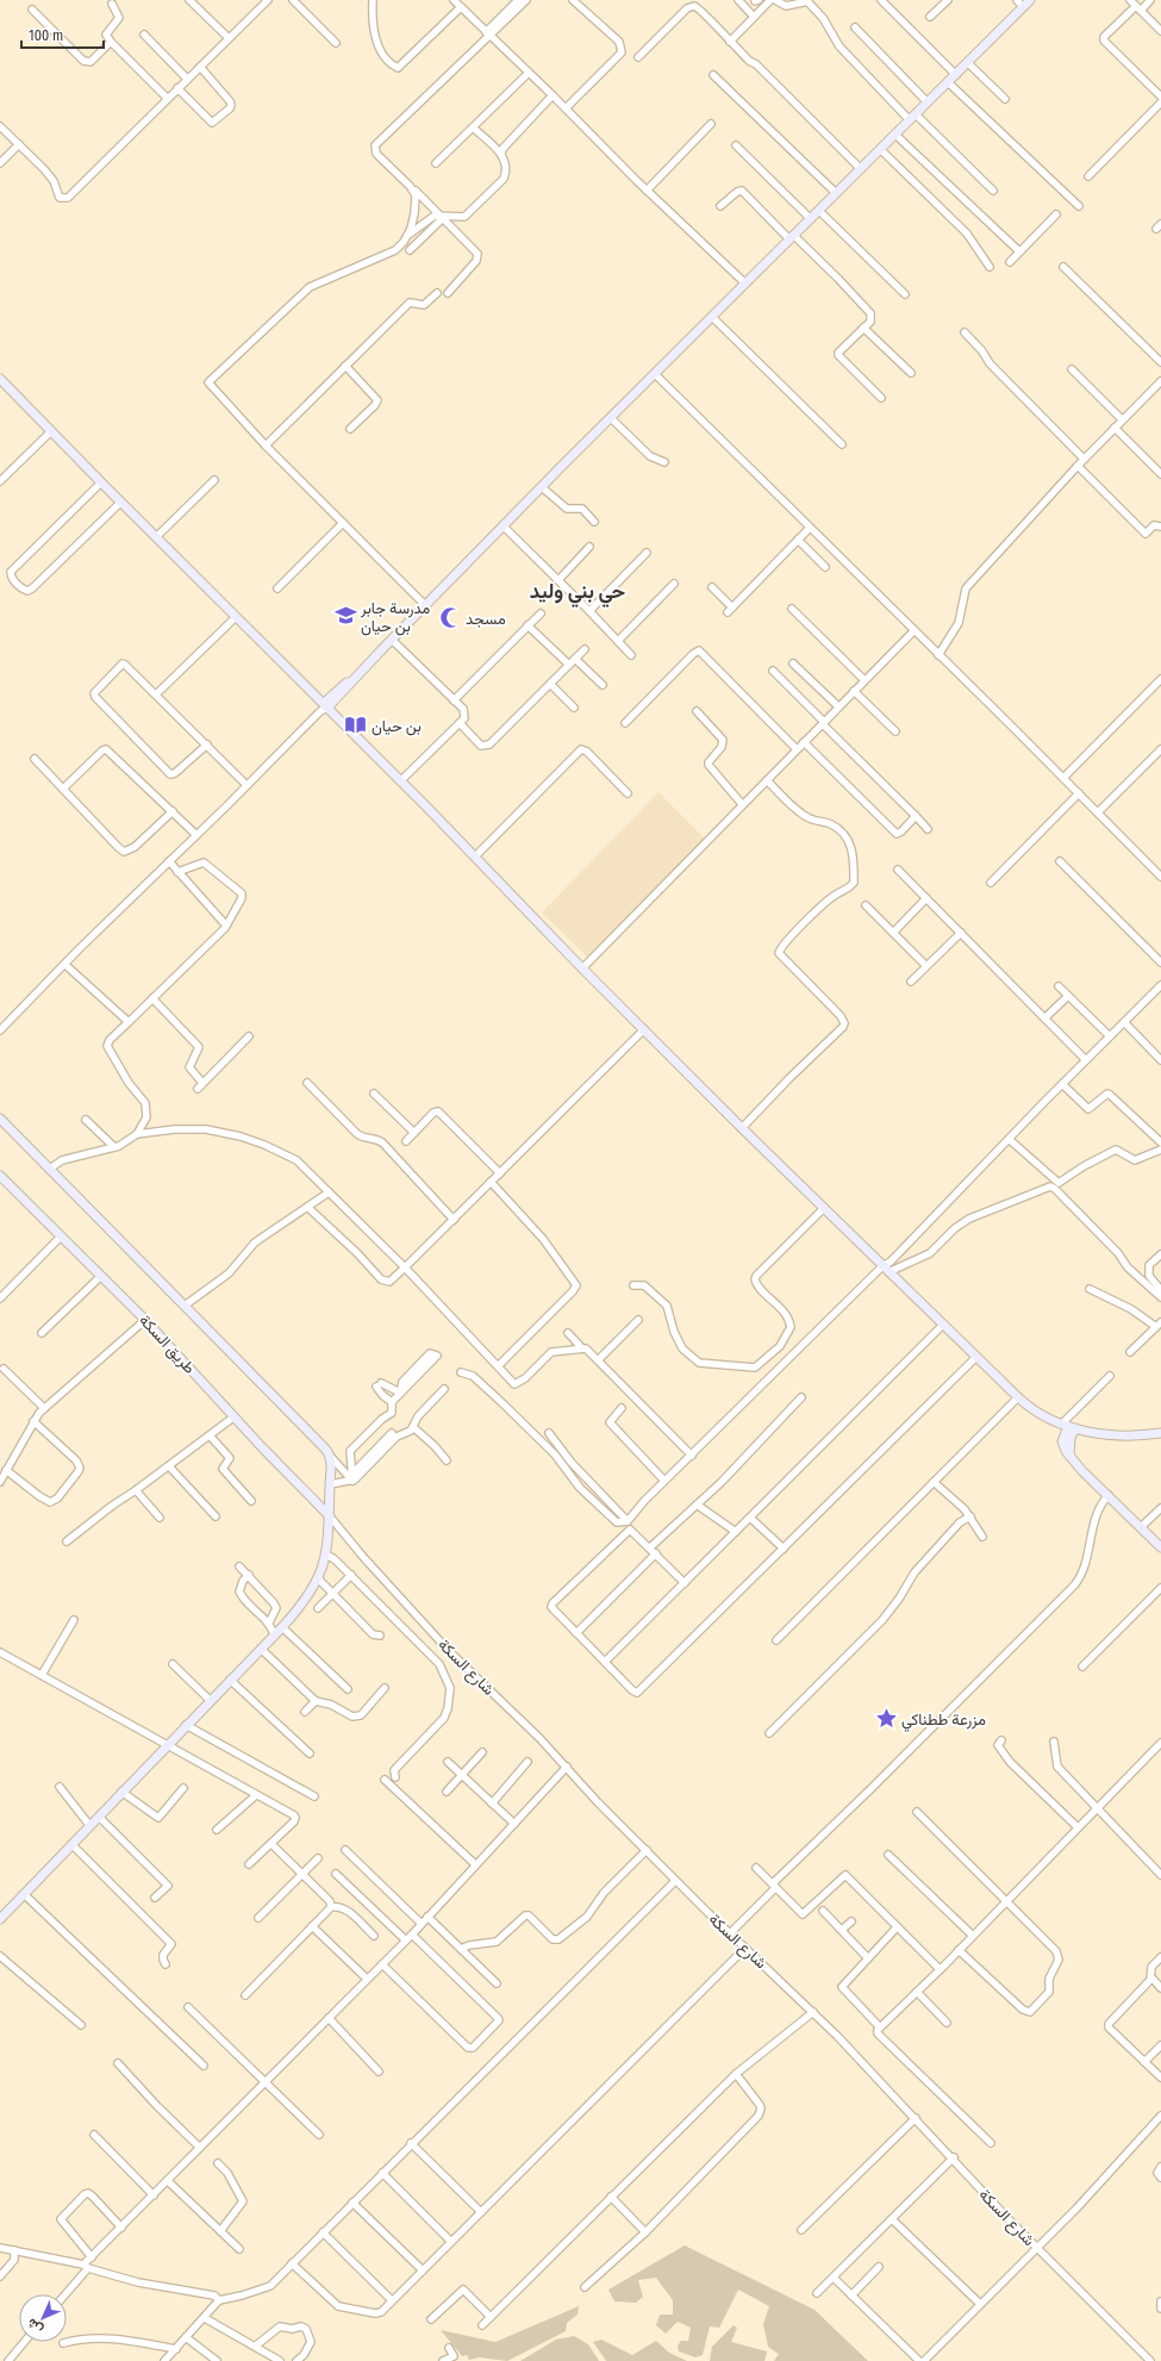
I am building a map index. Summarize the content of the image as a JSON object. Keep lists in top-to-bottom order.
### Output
{
  "streets": {
    "main road": ["طريق السكة"],
    "street": ["شارع السكة"]
  },
  "crossings": [
    ["طريق السكة", "شارع السكة"]
  ],
  "districts": ["حي بني وليد"],
  "places": {
    "school or university": ["مدرسة جابر بن حيان"],
    "mosque": ["مسجد"],
    "library": ["بن حيان"],
    "place": ["مزرعة ططناكي"]
  },
  "scale_bar": "100 m",
  "north": "bottom left"
}
